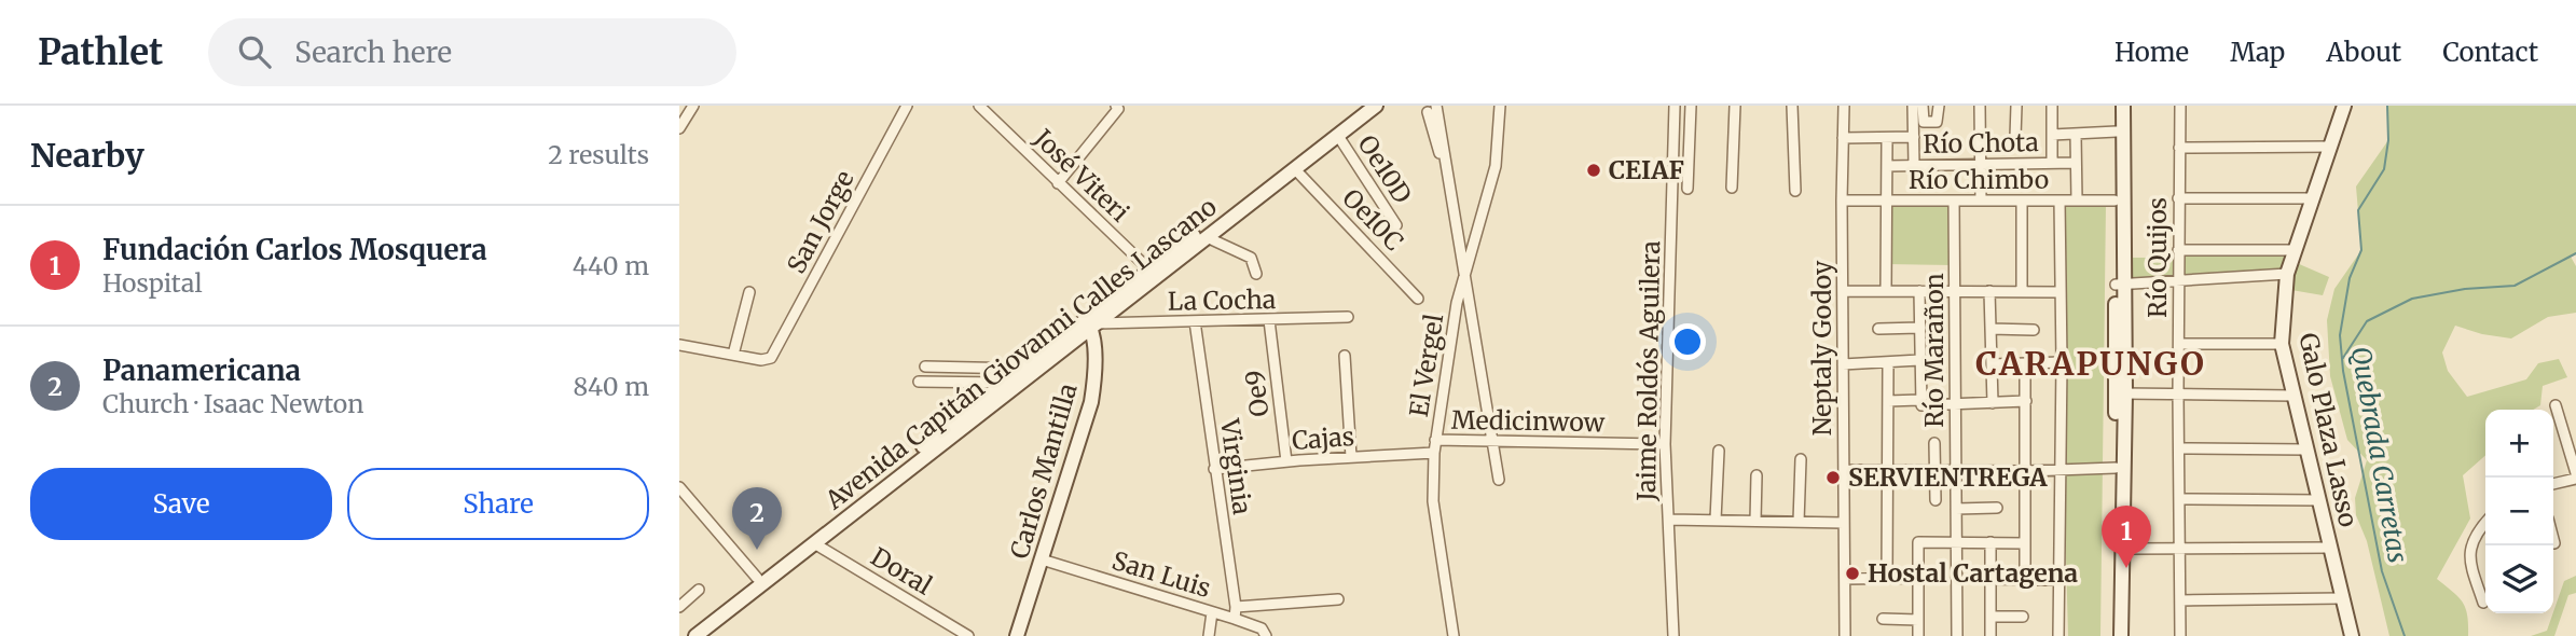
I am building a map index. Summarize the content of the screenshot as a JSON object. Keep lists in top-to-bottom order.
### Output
{
  "streets": {
    "main road": ["Avenida Capitán Giovanni Calles Lascano", "Galo Plaza Lasso", "Carlos Mantilla"],
    "street": [
      "Río Chota",
      "Oe10D",
      "José Viteri",
      "Río Chimbo",
      "Oe10C",
      "San Jorge",
      "Río Quijos",
      "La Cocha",
      "Neptaly Godoy",
      "Río Marañon",
      "El Vergel",
      "Jaime Roldós Aguilera",
      "Oe9",
      "Medicinwow",
      "Cajas",
      "Virginia",
      "Doral",
      "San Luis"
    ]
  },
  "crossings": [
    ["Oe10D", "Avenida Capitán Giovanni Calles Lascano"],
    ["José Viteri", "Avenida Capitán Giovanni Calles Lascano"],
    ["Río Chimbo", "Neptaly Godoy"],
    ["Río Chimbo", "Río Marañon"],
    ["Oe10C", "Avenida Capitán Giovanni Calles Lascano"],
    ["La Cocha", "Avenida Capitán Giovanni Calles Lascano"],
    ["La Cocha", "Oe9"],
    ["La Cocha", "Virginia"],
    ["La Cocha", "Carlos Mantilla"],
    ["Avenida Capitán Giovanni Calles Lascano", "Carlos Mantilla"],
    ["Avenida Capitán Giovanni Calles Lascano", "Doral"],
    ["El Vergel", "Medicinwow"],
    ["El Vergel", "Cajas"],
    ["Jaime Roldós Aguilera", "Medicinwow"],
    ["Oe9", "Cajas"],
    ["Cajas", "Virginia"],
    ["Virginia", "San Luis"],
    ["Carlos Mantilla", "San Luis"]
  ],
  "districts": ["CARAPUNGO"],
  "water": ["Quebrada Carretas"],
  "places": ["CEIAF", "SERVIENTREGA", "Hostal Cartagena"],
  "page": {
    "header": "Pathlet",
    "search": "Search here",
    "nav": [
      "Home",
      "Map",
      "About",
      "Contact"
    ],
    "heading": ["Nearby", "2 results"],
    "list": [
      {
        "mark": "1",
        "name": "Fundación Carlos Mosquera",
        "note": "Hospital",
        "value": "440 m"
      },
      {
        "mark": "2",
        "name": "Panamericana",
        "note": "Church · Isaac Newton",
        "value": "840 m"
      }
    ],
    "map_buttons": ["+", "−"],
    "buttons": ["Save", "Share"],
    "pins": ["2", "1"]
  }
}
